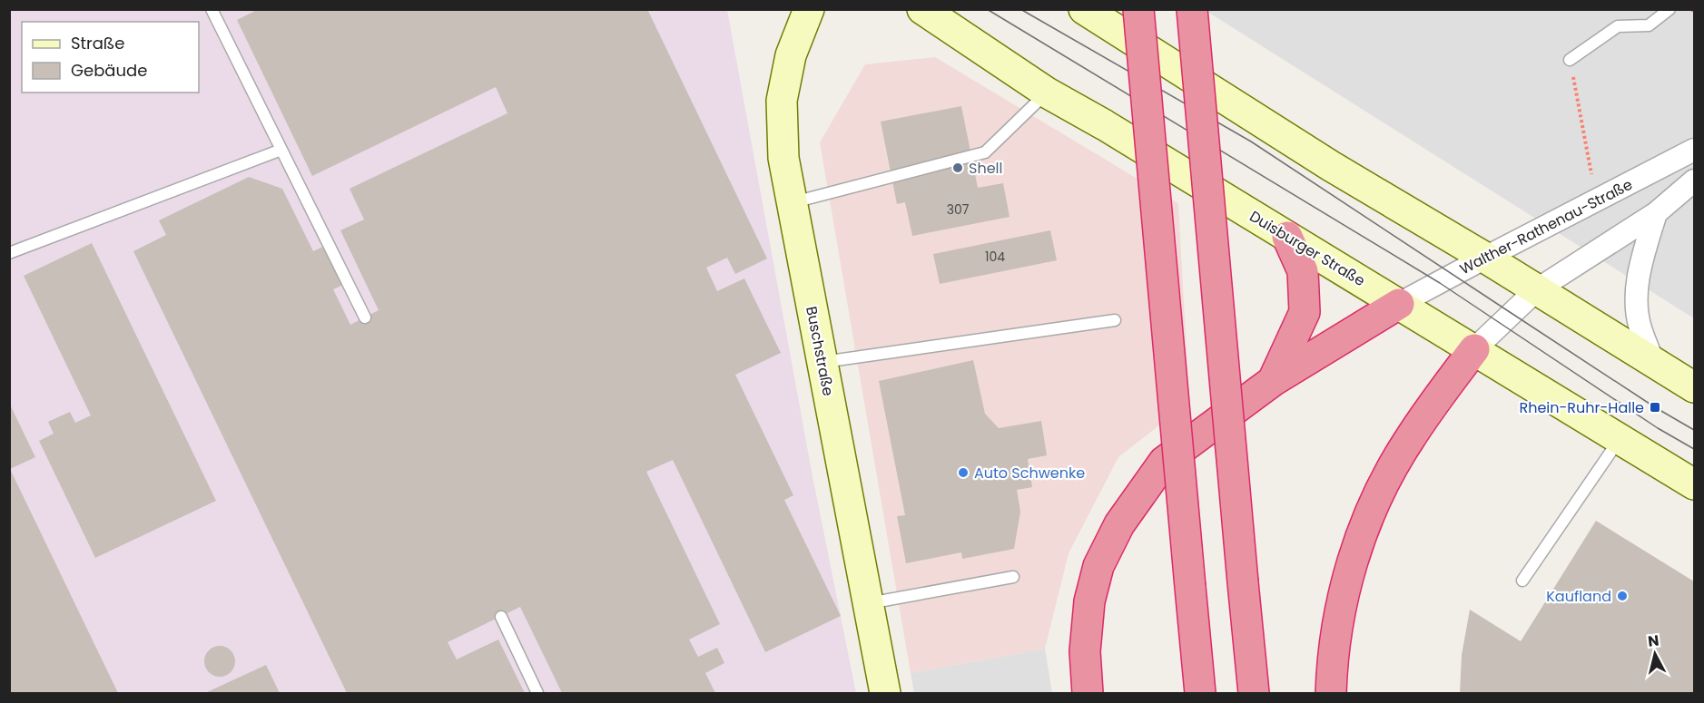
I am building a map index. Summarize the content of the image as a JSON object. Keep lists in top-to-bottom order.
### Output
{
  "streets": {
    "main road": ["Duisburger Straße", "Buschstraße"],
    "street": ["Walther-Rathenau-Straße"]
  },
  "crossings": [
    ["Walther-Rathenau-Straße", "Duisburger Straße"]
  ],
  "places": {
    "other": ["Shell", "Auto Schwenke", "Kaufland"],
    "transit": ["Rhein-Ruhr-Halle"]
  },
  "house_numbers": ["307", "104"],
  "legend": ["Straße", "Gebäude"],
  "north": "top"
}
